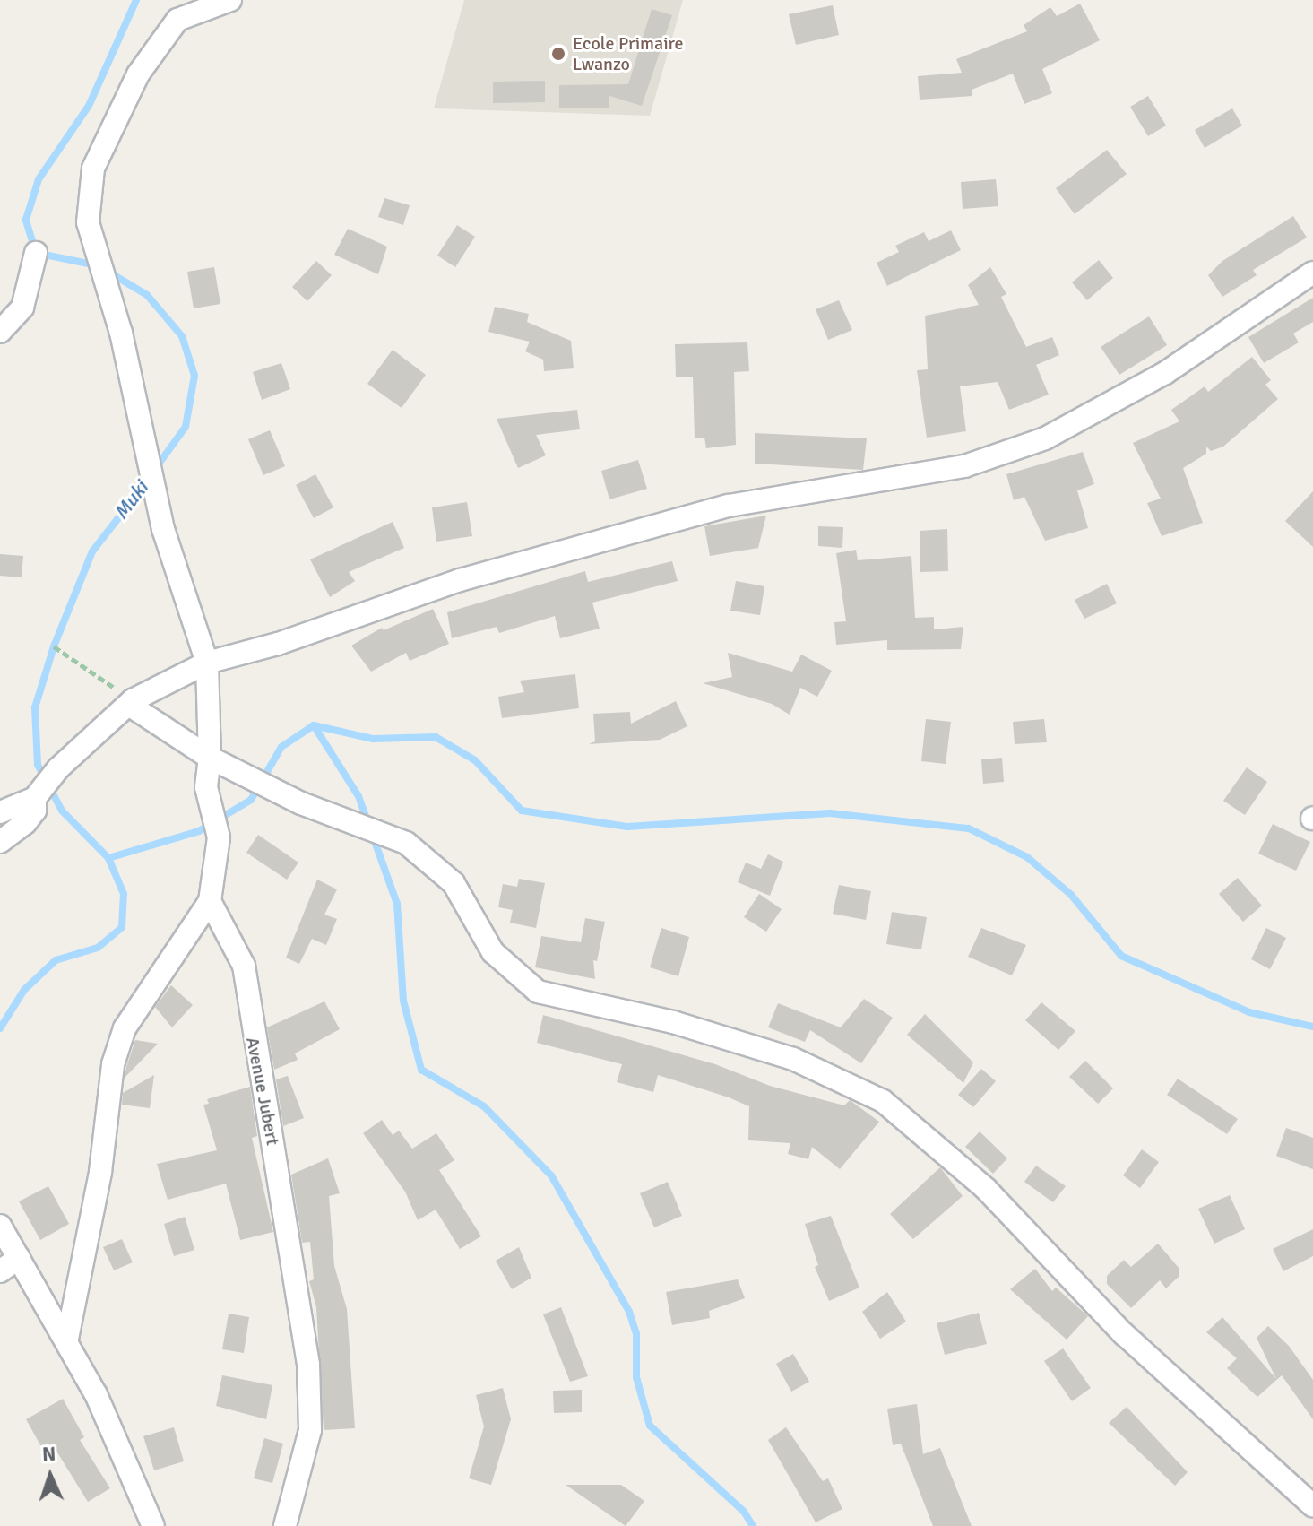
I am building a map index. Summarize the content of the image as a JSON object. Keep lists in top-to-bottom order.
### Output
{
  "streets": {
    "street": ["Avenue Jubert"]
  },
  "water": ["Muki"],
  "places": ["Ecole Primaire Lwanzo"],
  "north": "top"
}
